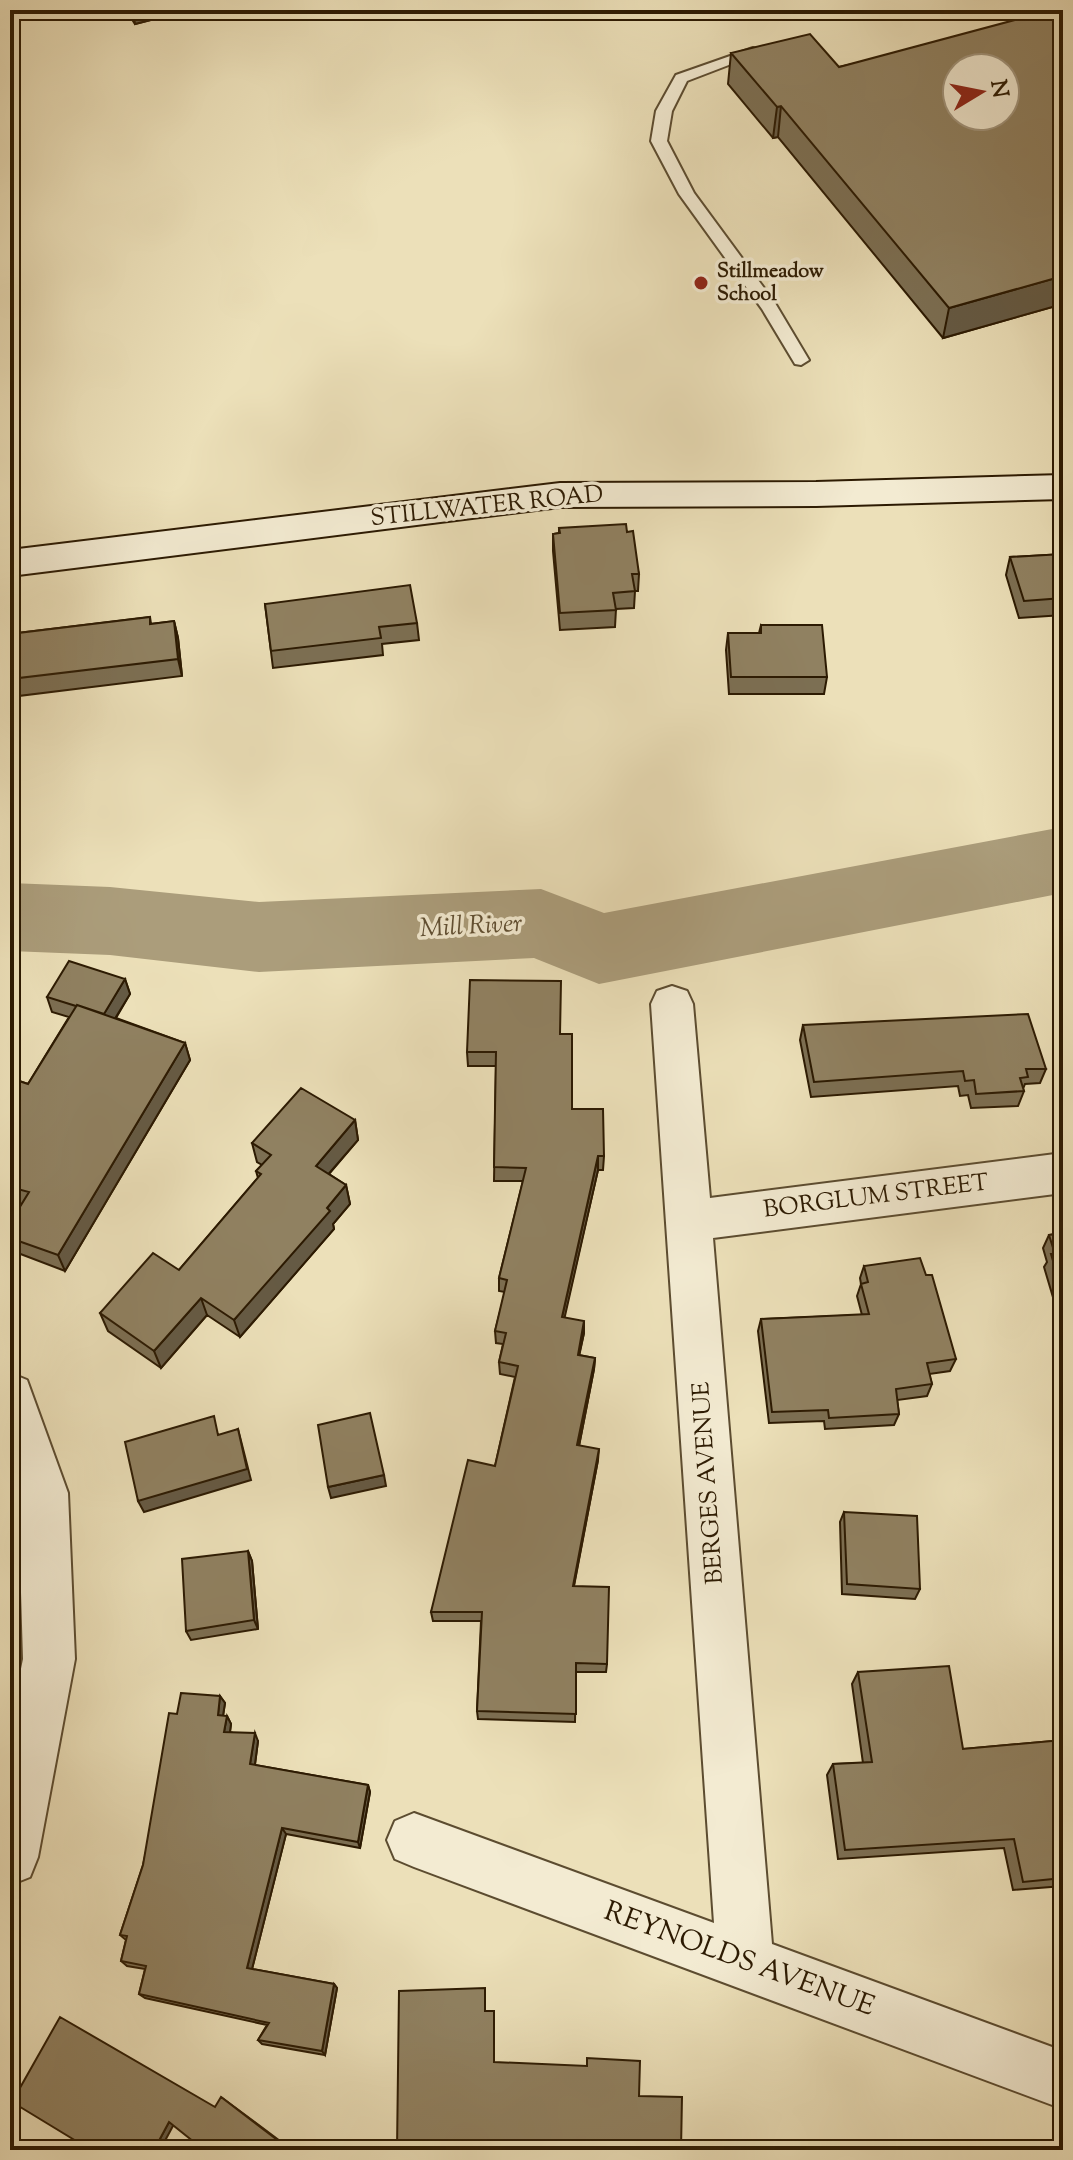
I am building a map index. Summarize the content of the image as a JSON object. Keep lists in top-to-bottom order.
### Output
{
  "streets": {
    "street": [
      "STILLWATER ROAD",
      "BORGLUM STREET",
      "BERGES AVENUE",
      "REYNOLDS AVENUE"
    ]
  },
  "crossings": [
    ["BORGLUM STREET", "BERGES AVENUE"],
    ["BERGES AVENUE", "REYNOLDS AVENUE"]
  ],
  "water": ["Mill River"],
  "places": ["Stillmeadow School"],
  "north": "right"
}
